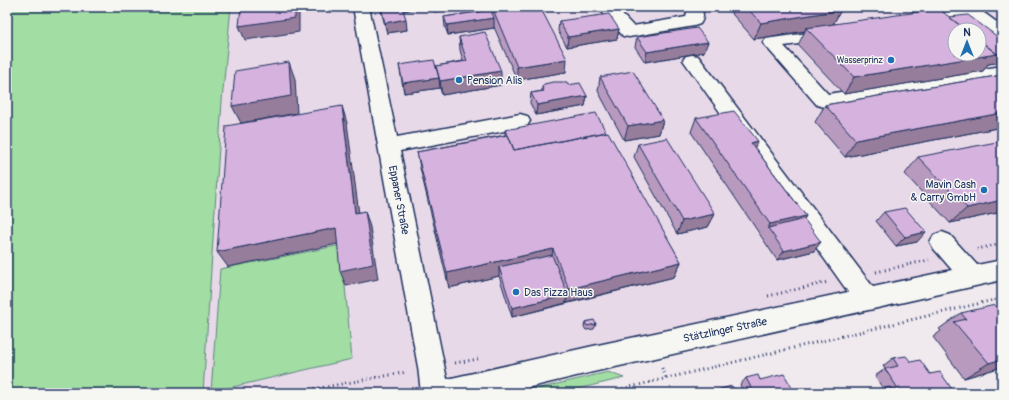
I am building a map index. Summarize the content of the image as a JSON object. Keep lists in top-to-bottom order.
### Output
{
  "streets": {
    "street": ["Eppaner Straße", "Stätzlinger Straße"]
  },
  "places": [
    "Wasserprinz",
    "Pension Alis",
    "Mavin Cash & Carry GmbH",
    "Das Pizza Haus"
  ],
  "north": "top"
}
